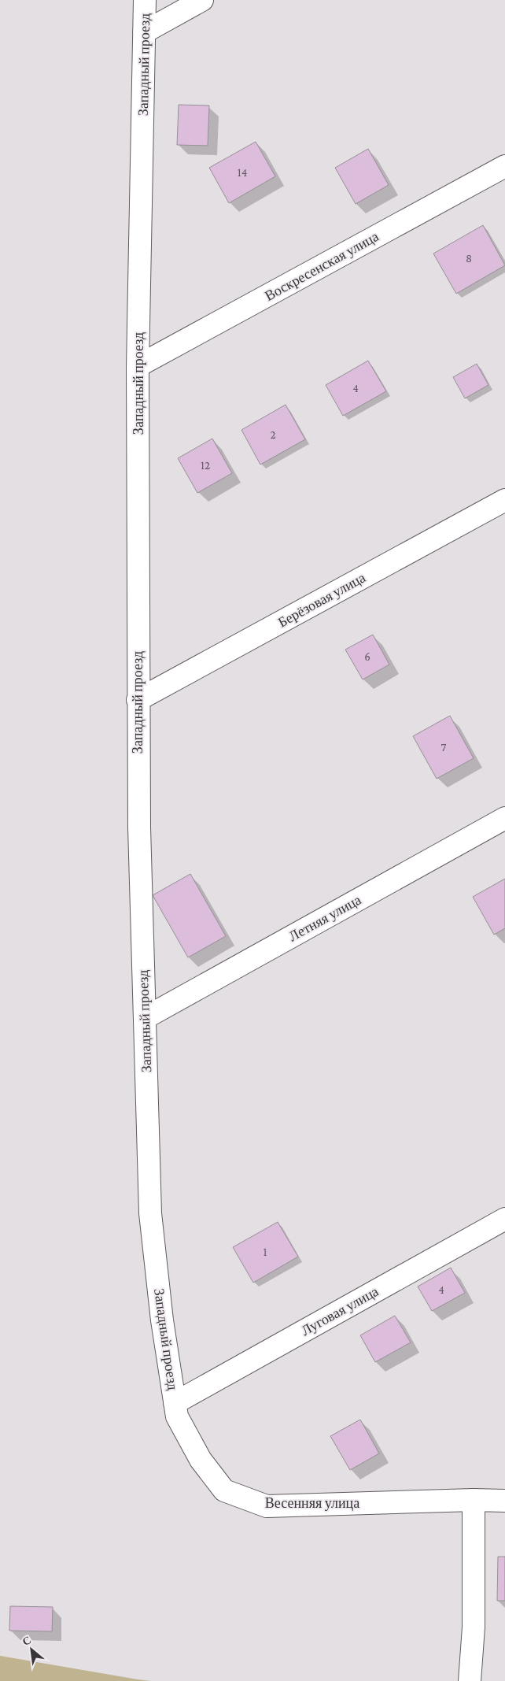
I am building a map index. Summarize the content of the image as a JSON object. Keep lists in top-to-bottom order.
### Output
{
  "streets": {
    "street": [
      "Западный проезд",
      "Воскресенская улица",
      "Берёзовая улица",
      "Летняя улица",
      "Луговая улица",
      "Весенняя улица"
    ]
  },
  "crossings": [
    ["Западный проезд", "Воскресенская улица"],
    ["Западный проезд", "Берёзовая улица"],
    ["Западный проезд", "Летняя улица"],
    ["Западный проезд", "Луговая улица"],
    ["Западный проезд", "Весенняя улица"],
    ["Луговая улица", "Весенняя улица"]
  ],
  "house_numbers": [
    "14",
    "8",
    "4",
    "2",
    "12",
    "6",
    "7",
    "1",
    "4"
  ],
  "north": "top left"
}
